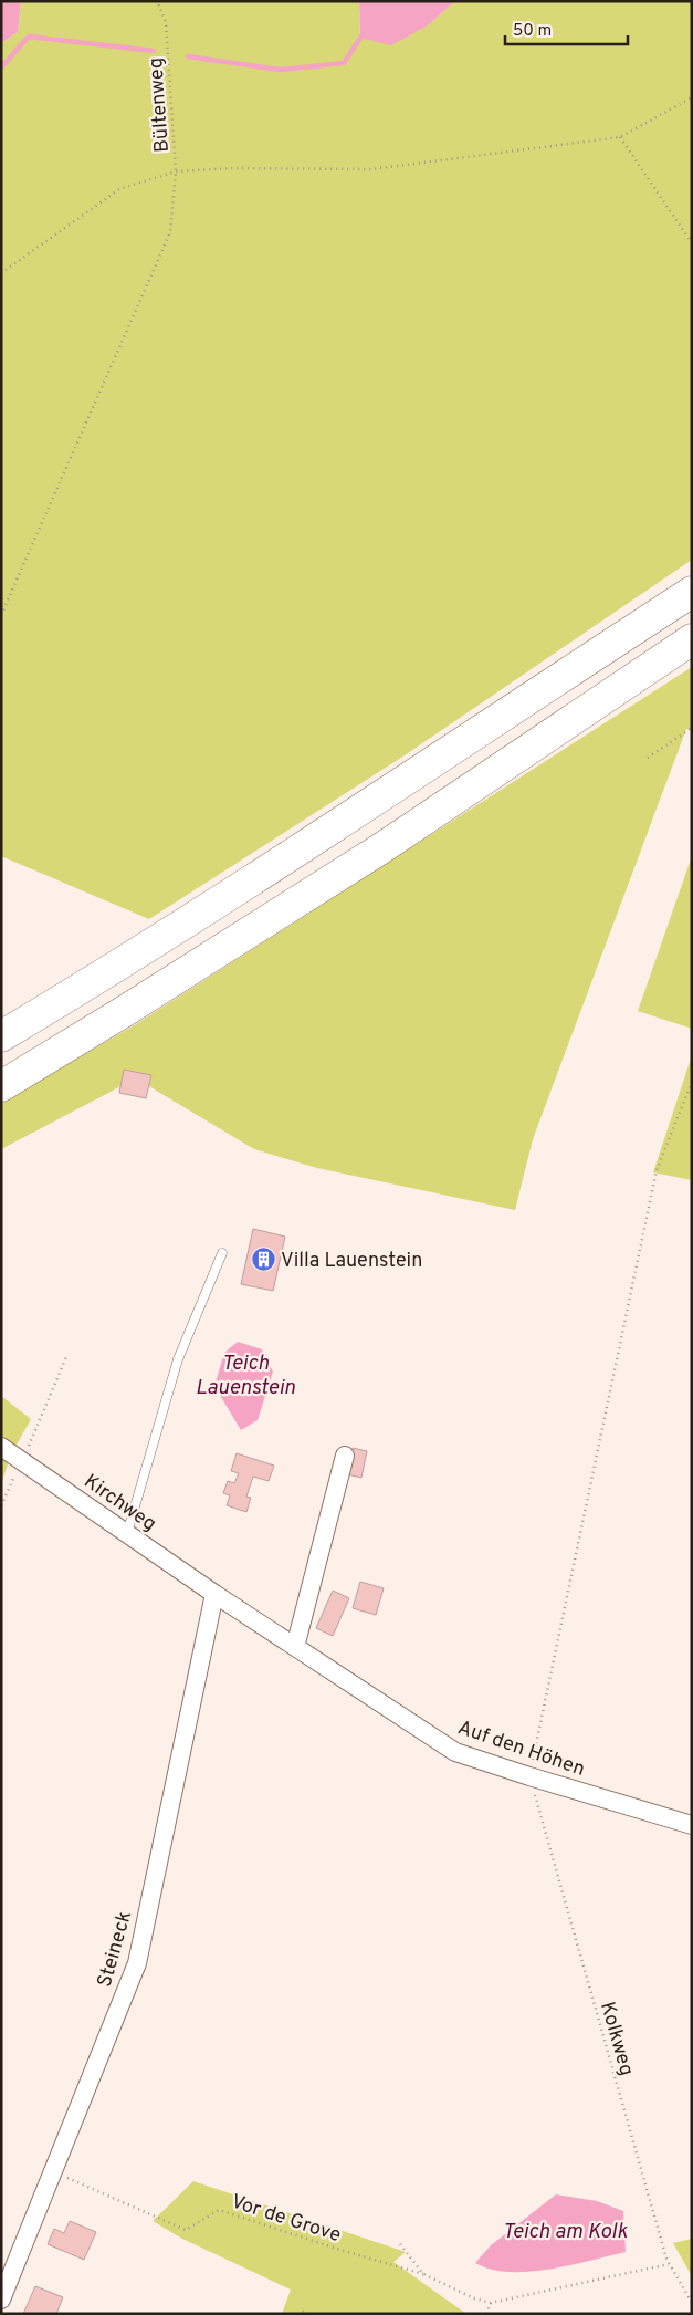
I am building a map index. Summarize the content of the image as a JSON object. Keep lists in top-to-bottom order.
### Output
{
  "streets": {
    "street": ["Kirchweg", "Auf den Höhen", "Steineck"],
    "path": ["Bültenweg", "Kolkweg", "Vor de Grove"]
  },
  "crossings": [
    ["Kirchweg", "Auf den Höhen"],
    ["Kirchweg", "Steineck"],
    ["Auf den Höhen", "Steineck"],
    ["Auf den Höhen", "Kolkweg"],
    ["Steineck", "Vor de Grove"]
  ],
  "water": ["Teich Lauenstein", "Teich am Kolk"],
  "places": {
    "building": ["Villa Lauenstein"]
  },
  "scale_bar": "50 m"
}
